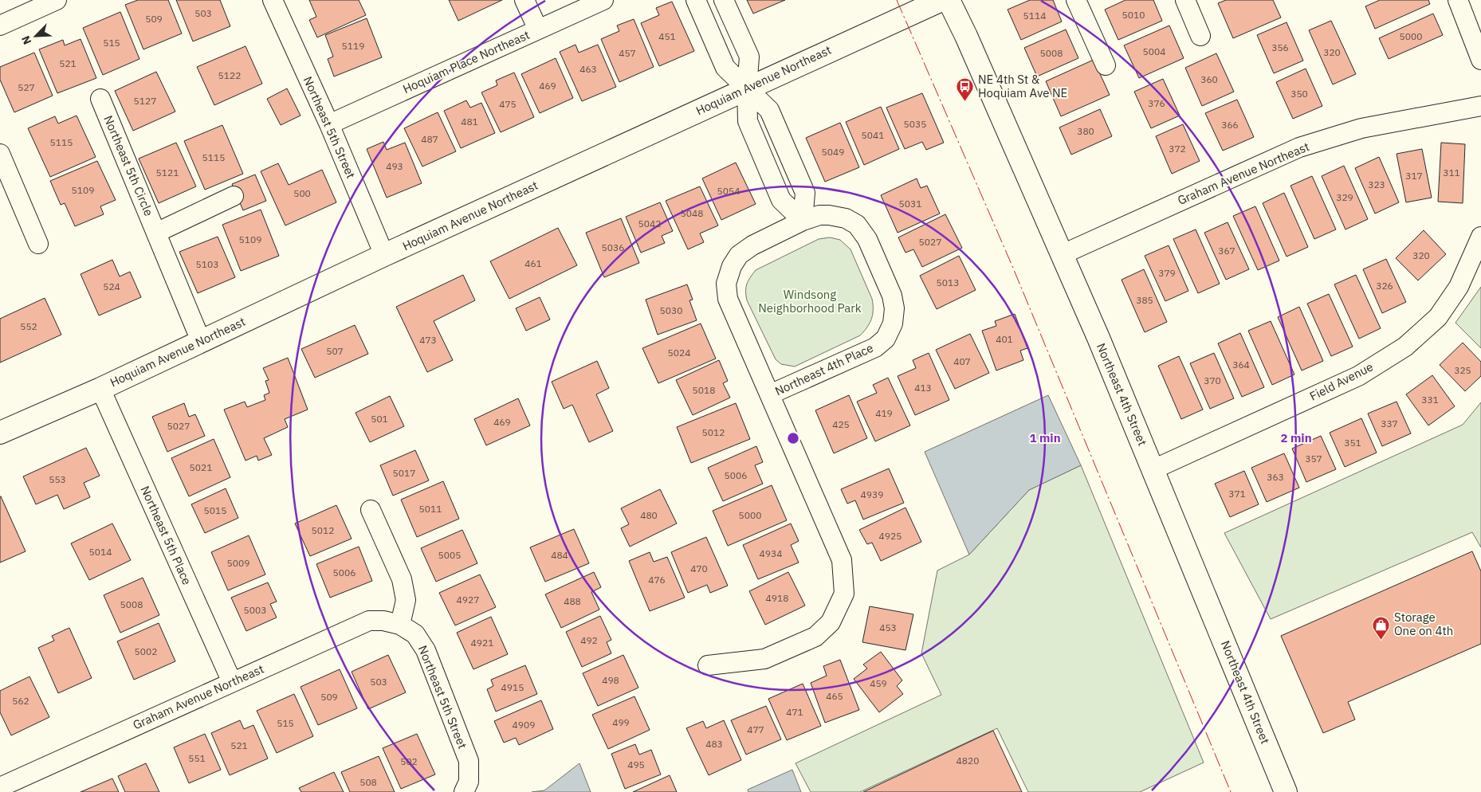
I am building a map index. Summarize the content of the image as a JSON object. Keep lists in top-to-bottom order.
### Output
{
  "streets": {
    "street": [
      "Hoquiam Place Northeast",
      "Hoquiam Avenue Northeast",
      "Northeast 5th Street",
      "Northeast 5th Circle",
      "Graham Avenue Northeast",
      "Northeast 4th Place",
      "Field Avenue",
      "Northeast 4th Street",
      "Northeast 5th Place"
    ]
  },
  "crossings": [
    ["Hoquiam Place Northeast", "Northeast 5th Street"],
    ["Hoquiam Avenue Northeast", "Northeast 5th Street"],
    ["Hoquiam Avenue Northeast", "Northeast 5th Circle"],
    ["Hoquiam Avenue Northeast", "Northeast 5th Place"],
    ["Northeast 5th Street", "Graham Avenue Northeast"],
    ["Graham Avenue Northeast", "Northeast 4th Street"],
    ["Graham Avenue Northeast", "Northeast 5th Place"],
    ["Field Avenue", "Northeast 4th Street"]
  ],
  "parks": ["Windsong Neighborhood Park"],
  "places": {
    "bus stop": ["NE 4th St & Hoquiam Ave NE"],
    "shop": ["Storage One on 4th"]
  },
  "house_numbers": [
    "503",
    "5010",
    "5114",
    "509",
    "451",
    "5000",
    "515",
    "5119",
    "356",
    "5004",
    "320",
    "457",
    "5008",
    "521",
    "463",
    "5122",
    "360",
    "469",
    "527",
    "350",
    "5127",
    "376",
    "475",
    "481",
    "5035",
    "366",
    "380",
    "5041",
    "487",
    "5115",
    "372",
    "5049",
    "5115",
    "493",
    "5121",
    "311",
    "317",
    "323",
    "5109",
    "5054",
    "500",
    "329",
    "5031",
    "5048",
    "5042",
    "5109",
    "5027",
    "5036",
    "367",
    "320",
    "461",
    "5103",
    "379",
    "5013",
    "326",
    "524",
    "385",
    "5030",
    "552",
    "401",
    "473",
    "507",
    "5024",
    "407",
    "364",
    "325",
    "370",
    "413",
    "5018",
    "331",
    "419",
    "501",
    "469",
    "337",
    "425",
    "5027",
    "5012",
    "351",
    "357",
    "5021",
    "5017",
    "5006",
    "363",
    "553",
    "371",
    "4939",
    "5011",
    "5015",
    "480",
    "5000",
    "5012",
    "4925",
    "5014",
    "4934",
    "5005",
    "484",
    "5009",
    "470",
    "5006",
    "476",
    "4918",
    "4927",
    "488",
    "5008",
    "5003",
    "453",
    "492",
    "4921",
    "5002",
    "498",
    "503",
    "459",
    "4915",
    "465",
    "509",
    "562",
    "471",
    "499",
    "515",
    "4909",
    "477",
    "483",
    "521",
    "551",
    "4820",
    "502",
    "495",
    "508"
  ],
  "north": "bottom left",
  "rings": ["1 min", "2 min"]
}
